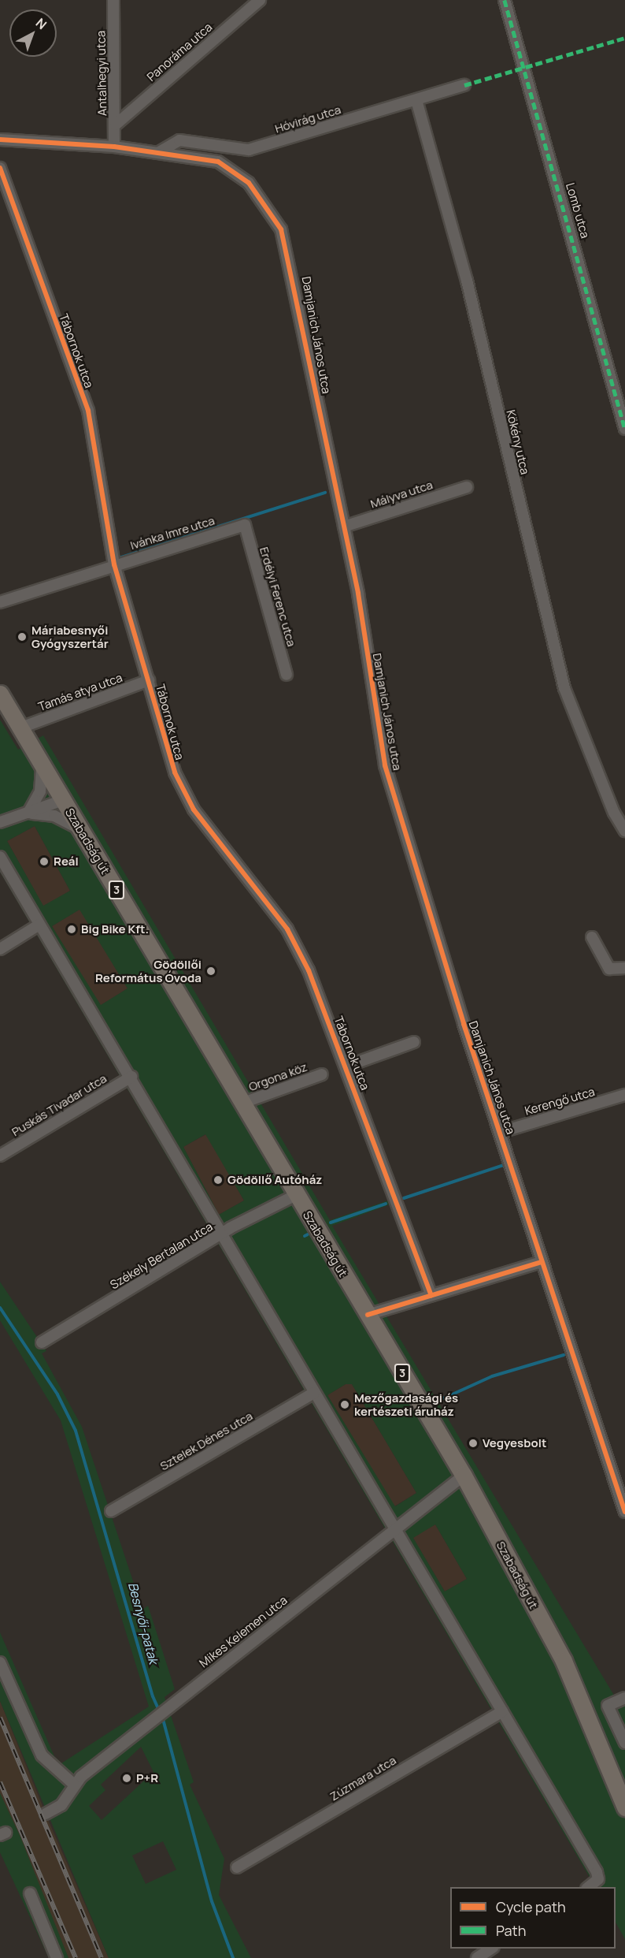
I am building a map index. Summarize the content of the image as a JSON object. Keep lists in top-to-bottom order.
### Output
{
  "streets": {
    "main road": ["Szabadság út", "3"],
    "street": [
      "Panoráma utca",
      "Antalhegyi utca",
      "Hóvirág utca",
      "Lomb utca",
      "Damjanich János utca",
      "Tábornok utca",
      "Kökény utca",
      "Mályva utca",
      "Ivánka Imre utca",
      "Erdélyi Ferenc utca",
      "Tamás atya utca",
      "Orgona köz",
      "Kerengő utca",
      "Puskás Tivadar utca",
      "Székely Bertalan utca",
      "Sztelek Dénes utca",
      "Mikes Kelemen utca",
      "Zúzmara utca"
    ]
  },
  "crossings": [
    ["Panoráma utca", "Antalhegyi utca"],
    ["Antalhegyi utca", "Damjanich János utca"],
    ["Hóvirág utca", "Damjanich János utca"],
    ["Hóvirág utca", "Kökény utca"],
    ["Damjanich János utca", "Mályva utca"],
    ["Damjanich János utca", "Kerengő utca"],
    ["Tábornok utca", "Ivánka Imre utca"],
    ["Tábornok utca", "Tamás atya utca"],
    ["Ivánka Imre utca", "Erdélyi Ferenc utca"],
    ["Tamás atya utca", "Szabadság út"],
    ["Szabadság út", "Orgona köz"],
    ["Szabadság út", "Székely Bertalan utca"],
    ["Szabadság út", "Mikes Kelemen utca"]
  ],
  "water": ["Besnyői-patak"],
  "places": [
    "Máriabesnyői Gyógyszertár",
    "Reál",
    "Big Bike Kft.",
    "Gödöllői Református Óvoda",
    "Gödöllő Autóház",
    "Mezőgazdasági és kertészeti áruház",
    "Vegyesbolt",
    "P+R"
  ],
  "legend": ["Cycle path", "Path"],
  "north": "top right"
}
